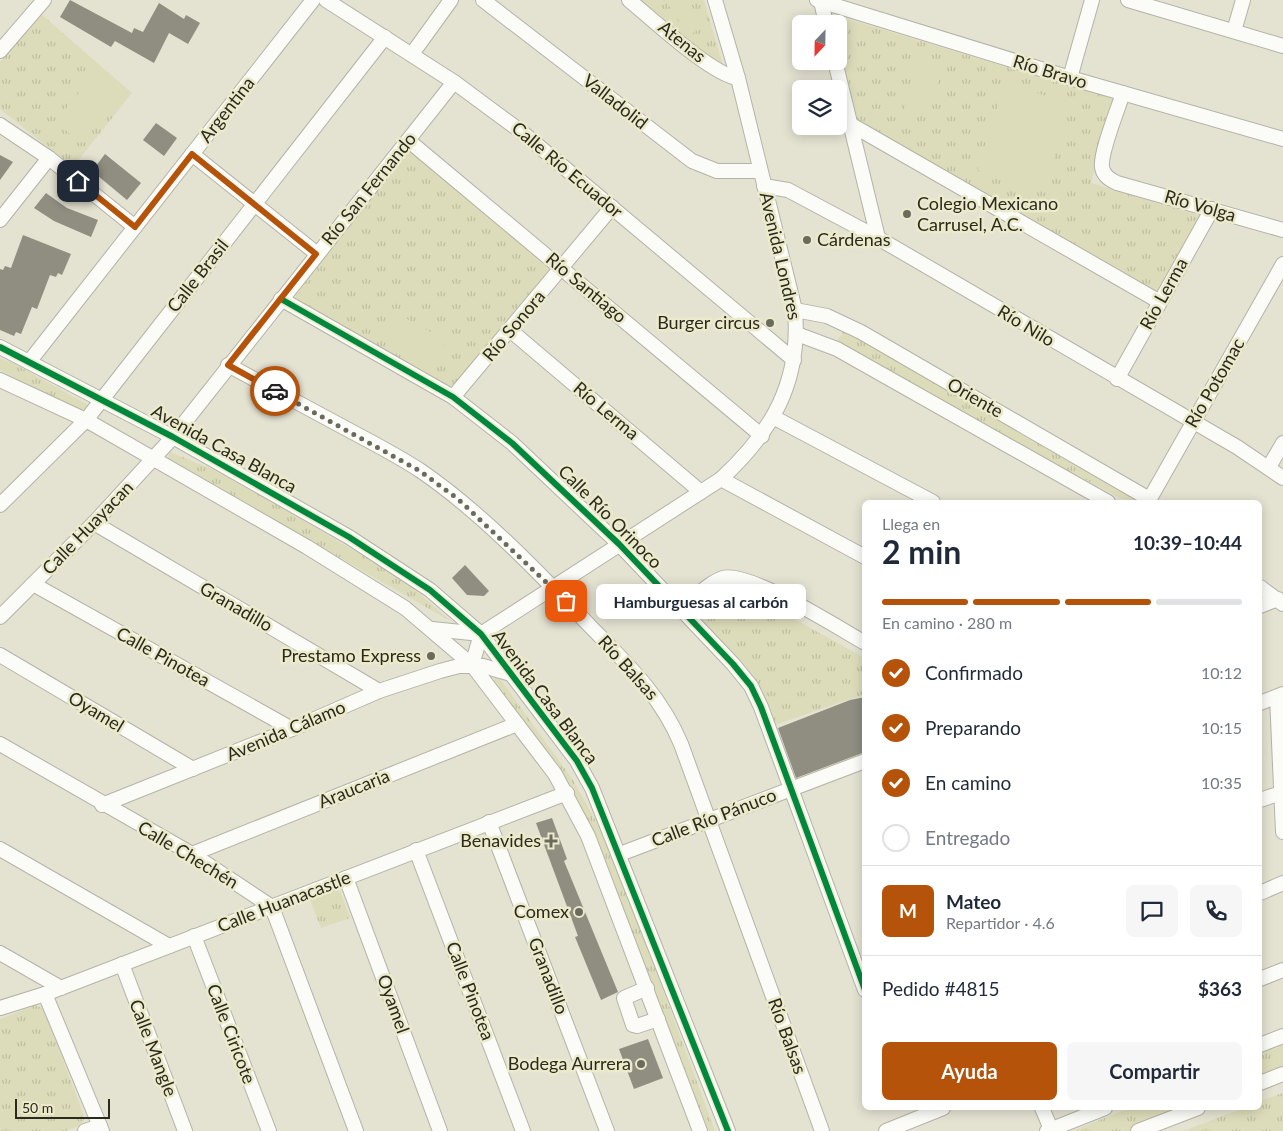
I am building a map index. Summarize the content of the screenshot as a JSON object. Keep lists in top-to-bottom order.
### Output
{
  "streets": {
    "street": [
      "Atenas",
      "Río Bravo",
      "Valladolid",
      "Argentina",
      "Calle Río Ecuador",
      "Río San Fernando",
      "Río Volga",
      "Avenida Londres",
      "Calle Brasil",
      "Río Santiago",
      "Río Lerma",
      "Río Sonora",
      "Río Nilo",
      "Río Potomac",
      "Oriente",
      "Avenida Casa Blanca",
      "Calle Río Orinoco",
      "Calle Huayacan",
      "Granadillo",
      "Calle Pinotea",
      "Río Balsas",
      "Oyamel",
      "Avenida Cálamo",
      "Araucaria",
      "Calle Río Pánuco",
      "Calle Chechén",
      "Calle Huanacastle",
      "Calle Ciricote",
      "Calle Mangle"
    ]
  },
  "crossings": [
    ["Atenas", "Avenida Londres"],
    ["Río Bravo", "Río Volga"],
    ["Valladolid", "Avenida Londres"],
    ["Argentina", "Avenida Casa Blanca"],
    ["Calle Río Ecuador", "Río San Fernando"],
    ["Calle Río Ecuador", "Avenida Londres"],
    ["Calle Río Ecuador", "Calle Brasil"],
    ["Calle Río Ecuador", "Río Sonora"],
    ["Río San Fernando", "Río Santiago"],
    ["Río San Fernando", "Avenida Casa Blanca"],
    ["Río San Fernando", "Calle Río Orinoco"],
    ["Río San Fernando", "Calle Huayacan"],
    ["Río San Fernando", "Río Balsas"],
    ["Río Volga", "Río Lerma"],
    ["Avenida Londres", "Río Santiago"],
    ["Avenida Londres", "Río Lerma"],
    ["Avenida Londres", "Río Nilo"],
    ["Avenida Londres", "Oriente"],
    ["Avenida Londres", "Avenida Casa Blanca"],
    ["Avenida Londres", "Calle Río Orinoco"],
    ["Avenida Londres", "Río Balsas"],
    ["Calle Brasil", "Avenida Casa Blanca"],
    ["Río Santiago", "Río Sonora"],
    ["Río Lerma", "Río Sonora"],
    ["Río Lerma", "Río Nilo"],
    ["Río Sonora", "Calle Río Orinoco"],
    ["Río Nilo", "Río Potomac"],
    ["Avenida Casa Blanca", "Calle Huayacan"],
    ["Avenida Casa Blanca", "Avenida Cálamo"],
    ["Avenida Casa Blanca", "Calle Río Pánuco"],
    ["Calle Río Orinoco", "Calle Río Pánuco"],
    ["Calle Huayacan", "Granadillo"],
    ["Calle Huayacan", "Calle Pinotea"],
    ["Granadillo", "Avenida Cálamo"],
    ["Granadillo", "Calle Huanacastle"],
    ["Calle Pinotea", "Avenida Cálamo"],
    ["Calle Pinotea", "Calle Huanacastle"],
    ["Río Balsas", "Calle Río Pánuco"],
    ["Oyamel", "Avenida Cálamo"],
    ["Oyamel", "Calle Huanacastle"],
    ["Avenida Cálamo", "Calle Chechén"],
    ["Araucaria", "Calle Chechén"],
    ["Calle Chechén", "Calle Huanacastle"],
    ["Calle Huanacastle", "Calle Ciricote"],
    ["Calle Huanacastle", "Calle Mangle"]
  ],
  "places": {
    "other": [
      "Colegio Mexicano Carrusel, A.C.",
      "Cárdenas",
      "Burger circus",
      "Hamburguesas al carbón",
      "Prestamo Express",
      "Comex",
      "Bodega Aurrera"
    ],
    "health": ["Benavides"]
  },
  "scale_bar": "50 m",
  "north": "bottom",
  "page": {
    "heading": ["2 min", "Llega en", "10:39–10:44"],
    "panel": [
      "Mateo",
      "Repartidor · 4.6",
      "Pedido #4815",
      "$363"
    ],
    "bubble": "Hamburguesas al carbón",
    "bar": "En camino · 280 m",
    "list": [
      ["Confirmado", "10:12"],
      ["Preparando", "10:15"],
      ["En camino", "10:35"],
      "Entregado"
    ],
    "round": "M",
    "buttons": ["Ayuda", "Compartir"],
    "scale": "50 m"
  }
}
